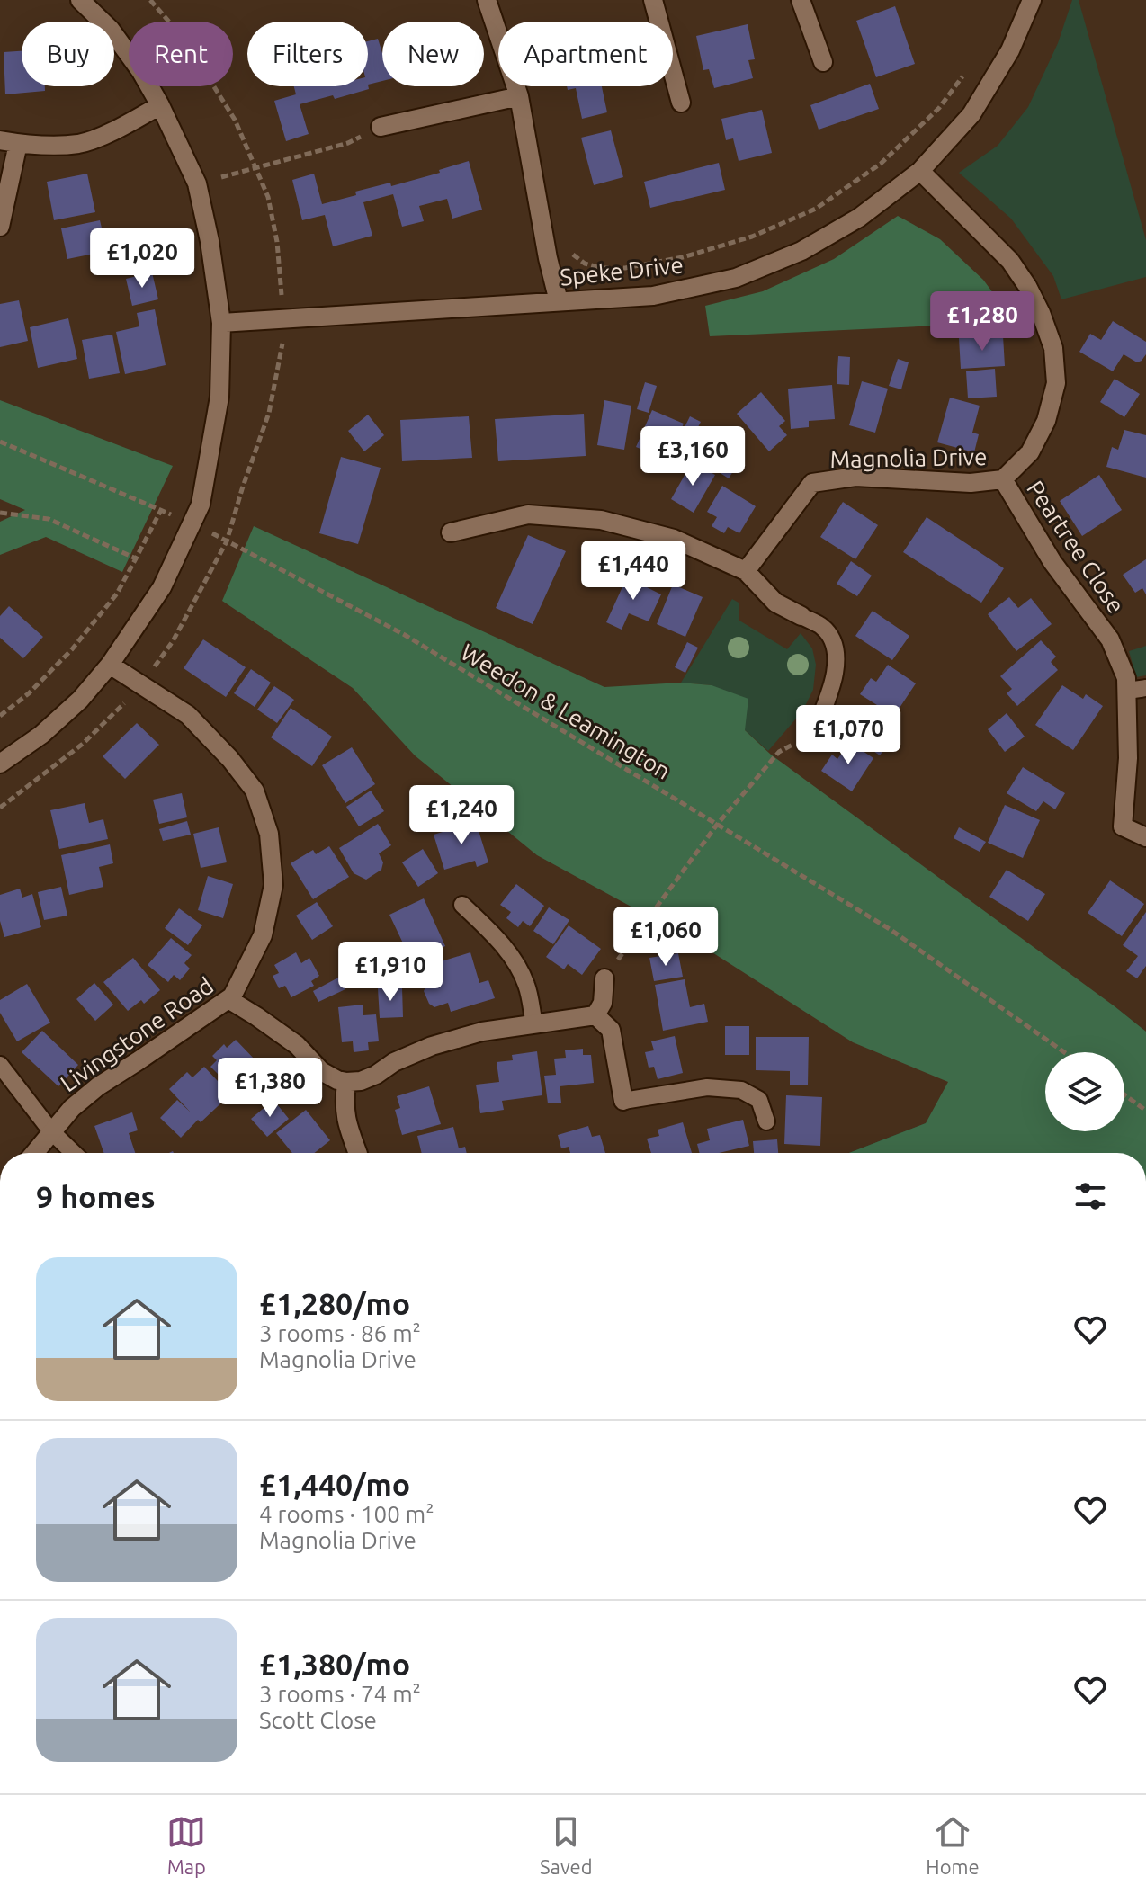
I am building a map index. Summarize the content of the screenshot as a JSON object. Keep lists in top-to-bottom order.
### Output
{
  "streets": {
    "street": [
      "Speke Drive",
      "Magnolia Drive",
      "Peartree Close",
      "Livingstone Road"
    ],
    "path": ["Weedon & Leamington"]
  },
  "crossings": [
    ["Speke Drive", "Magnolia Drive"],
    ["Magnolia Drive", "Peartree Close"]
  ],
  "page": {
    "chip": [
      "Buy",
      "Rent",
      "Filters",
      "New",
      "Apartment"
    ],
    "price": [
      "£1,020",
      "£1,280",
      "£3,160",
      "£1,440",
      "£1,070",
      "£1,240",
      "£1,060",
      "£1,910",
      "£1,380"
    ],
    "heading": "9 homes",
    "list": [
      {
        "name": "£1,280/mo",
        "note": "3 rooms · 86 m² · Magnolia Drive"
      },
      {
        "name": "£1,440/mo",
        "note": "4 rooms · 100 m² · Magnolia Drive"
      },
      {
        "name": "£1,380/mo",
        "note": "3 rooms · 74 m² · Scott Close"
      }
    ],
    "tabs": ["Map", "Saved", "Home"]
  }
}
